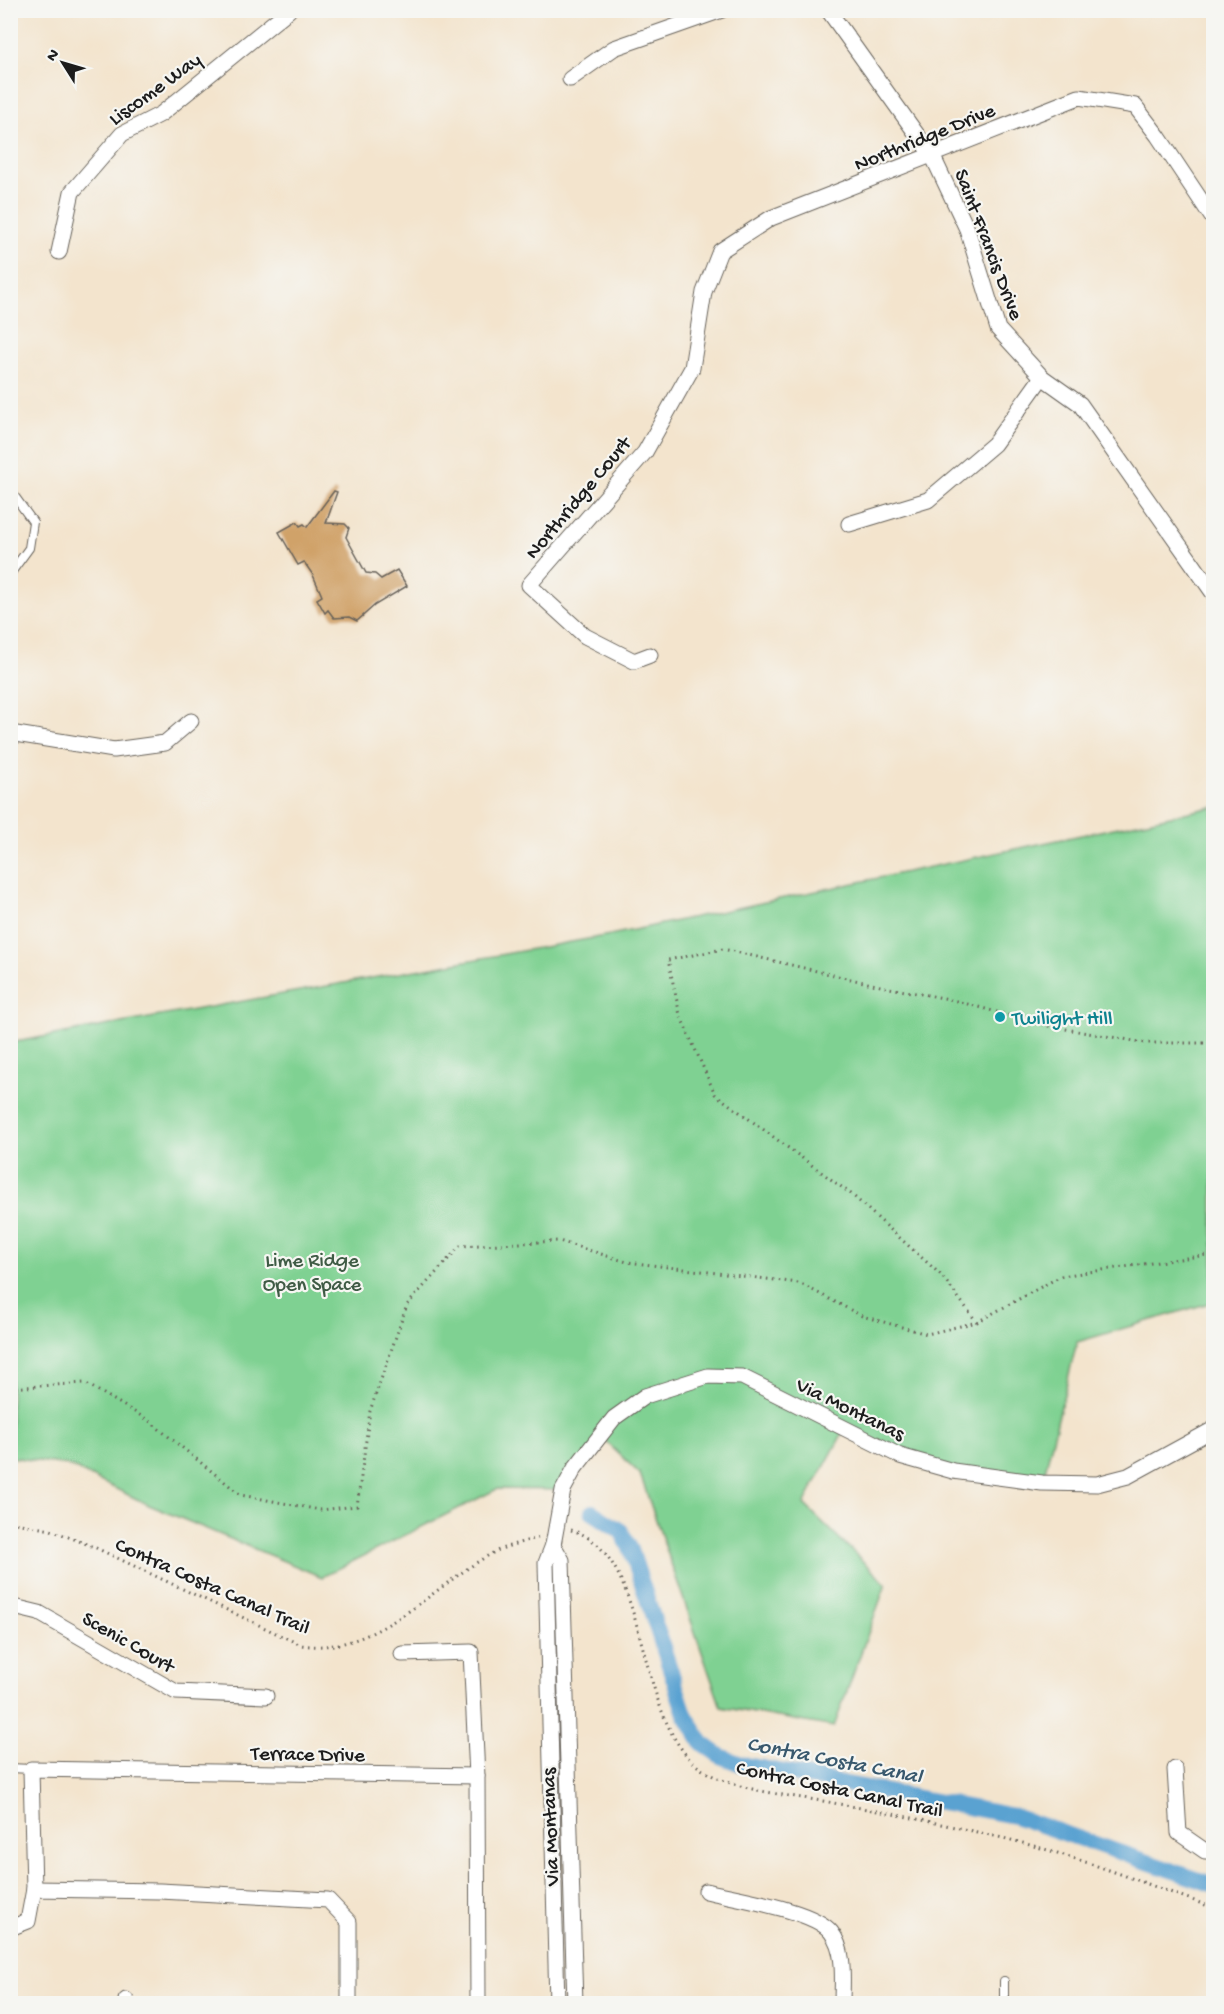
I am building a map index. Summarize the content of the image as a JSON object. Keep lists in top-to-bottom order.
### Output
{
  "streets": {
    "street": [
      "Liscome Way",
      "Northridge Drive",
      "Saint Francis Drive",
      "Northridge Court",
      "Via Montanas",
      "Scenic Court",
      "Terrace Drive"
    ],
    "path": ["Contra Costa Canal Trail"]
  },
  "crossings": [
    ["Northridge Drive", "Saint Francis Drive"],
    ["Northridge Drive", "Northridge Court"],
    ["Via Montanas", "Contra Costa Canal Trail"]
  ],
  "water": ["Contra Costa Canal"],
  "parks": ["Lime Ridge Open Space"],
  "places": ["Twilight Hill"],
  "north": "top left"
}
